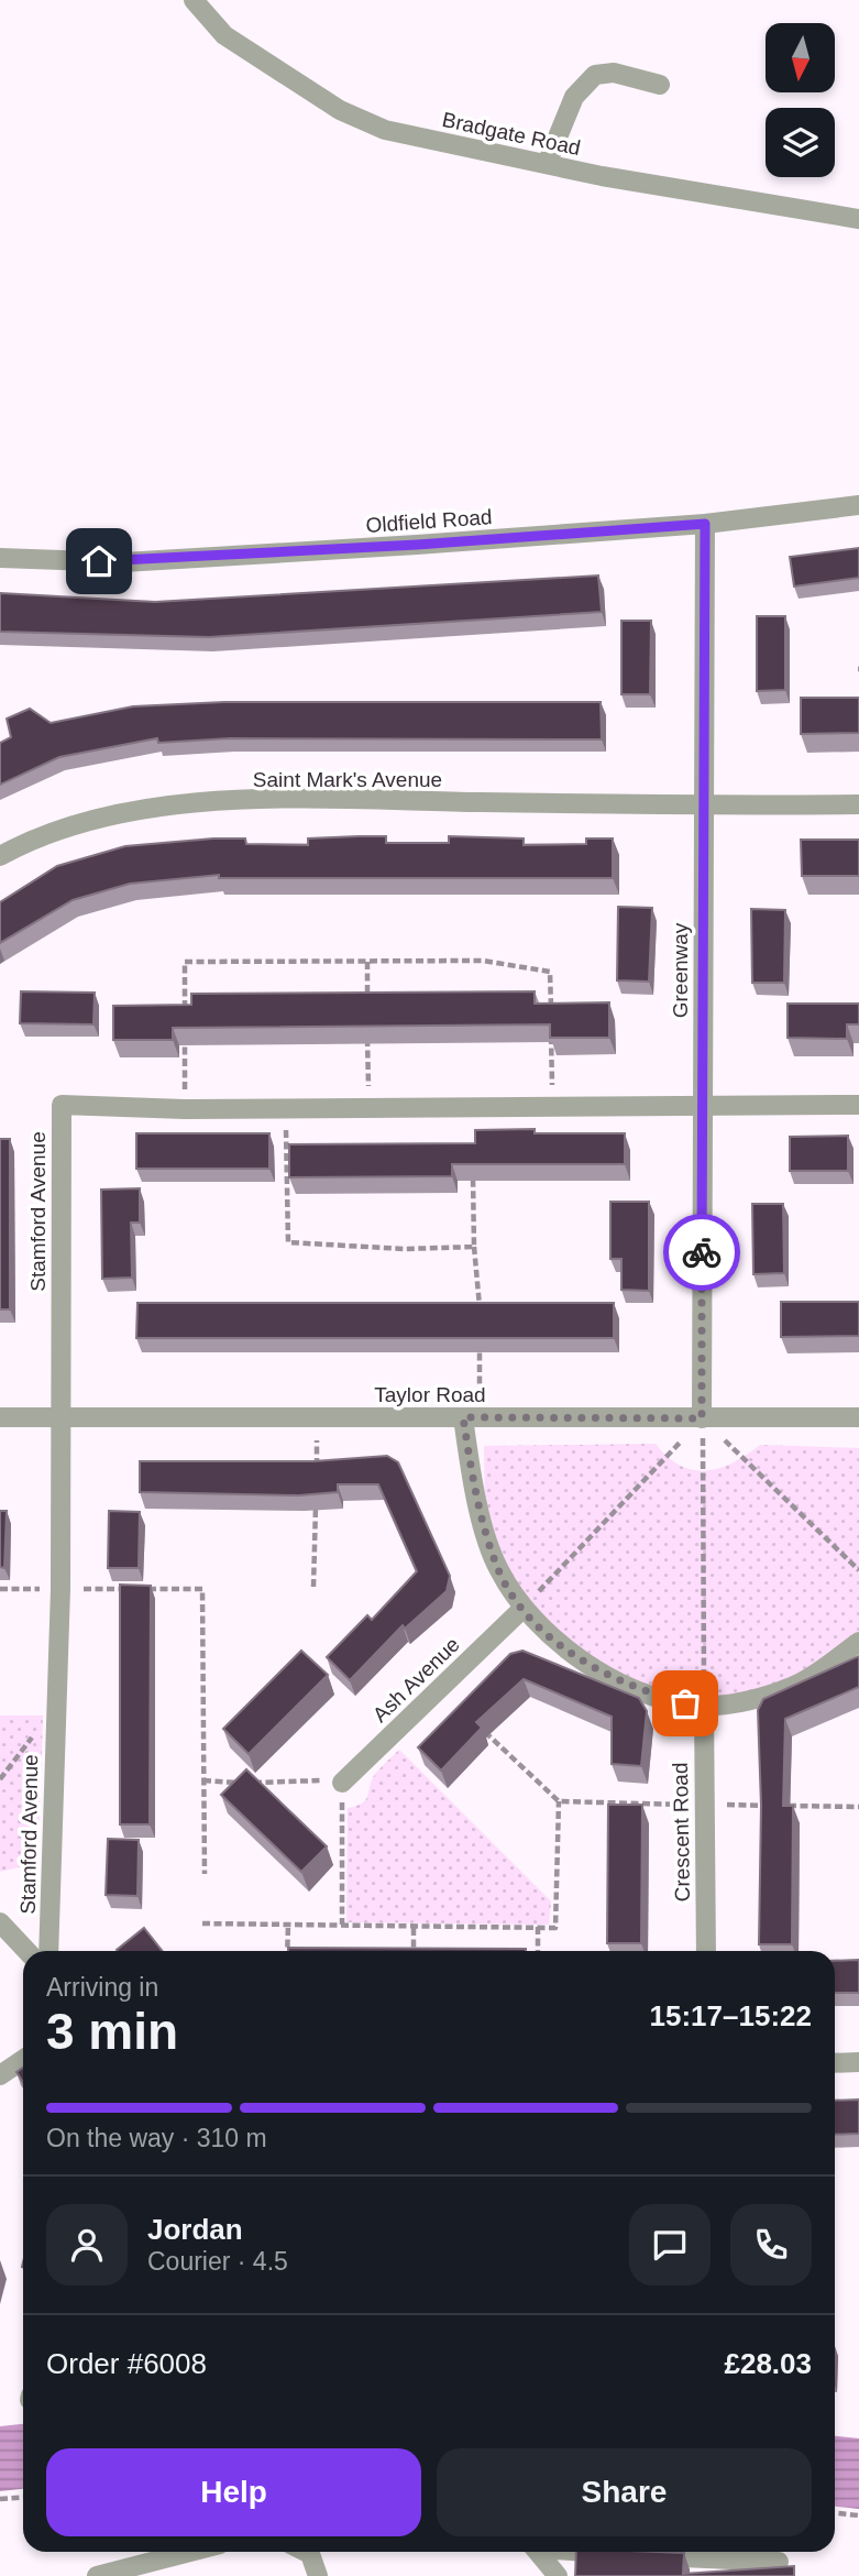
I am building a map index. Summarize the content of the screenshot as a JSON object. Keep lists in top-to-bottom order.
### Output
{
  "streets": {
    "street": [
      "Bradgate Road",
      "Oldfield Road",
      "Saint Mark's Avenue",
      "Greenway",
      "Stamford Avenue",
      "Taylor Road",
      "Ash Avenue",
      "Crescent Road"
    ]
  },
  "crossings": [
    ["Oldfield Road", "Greenway"],
    ["Saint Mark's Avenue", "Greenway"],
    ["Greenway", "Stamford Avenue"],
    ["Greenway", "Taylor Road"],
    ["Stamford Avenue", "Taylor Road"]
  ],
  "north": "bottom",
  "page": {
    "heading": ["3 min", "Arriving in", "15:17–15:22"],
    "panel": [
      "Jordan",
      "Courier · 4.5",
      "Order #6008",
      "£28.03"
    ],
    "bar": "On the way · 310 m",
    "buttons": ["Help", "Share"]
  }
}
